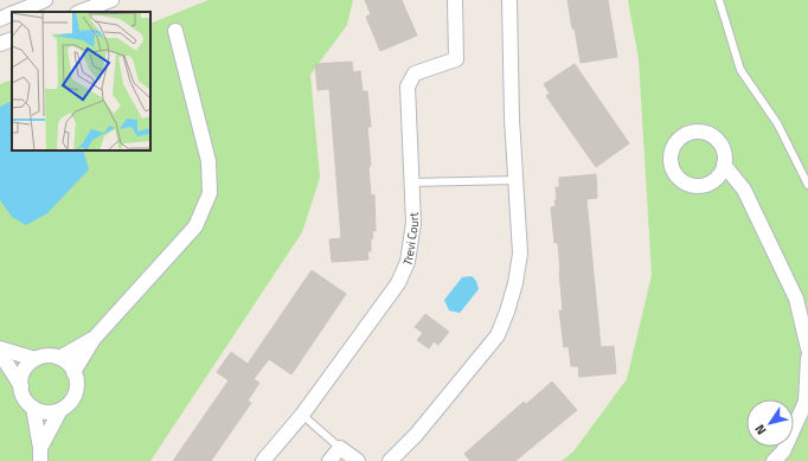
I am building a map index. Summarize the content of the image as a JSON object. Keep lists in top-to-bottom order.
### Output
{
  "streets": {
    "street": ["Trevi Court"]
  },
  "north": "bottom left"
}
